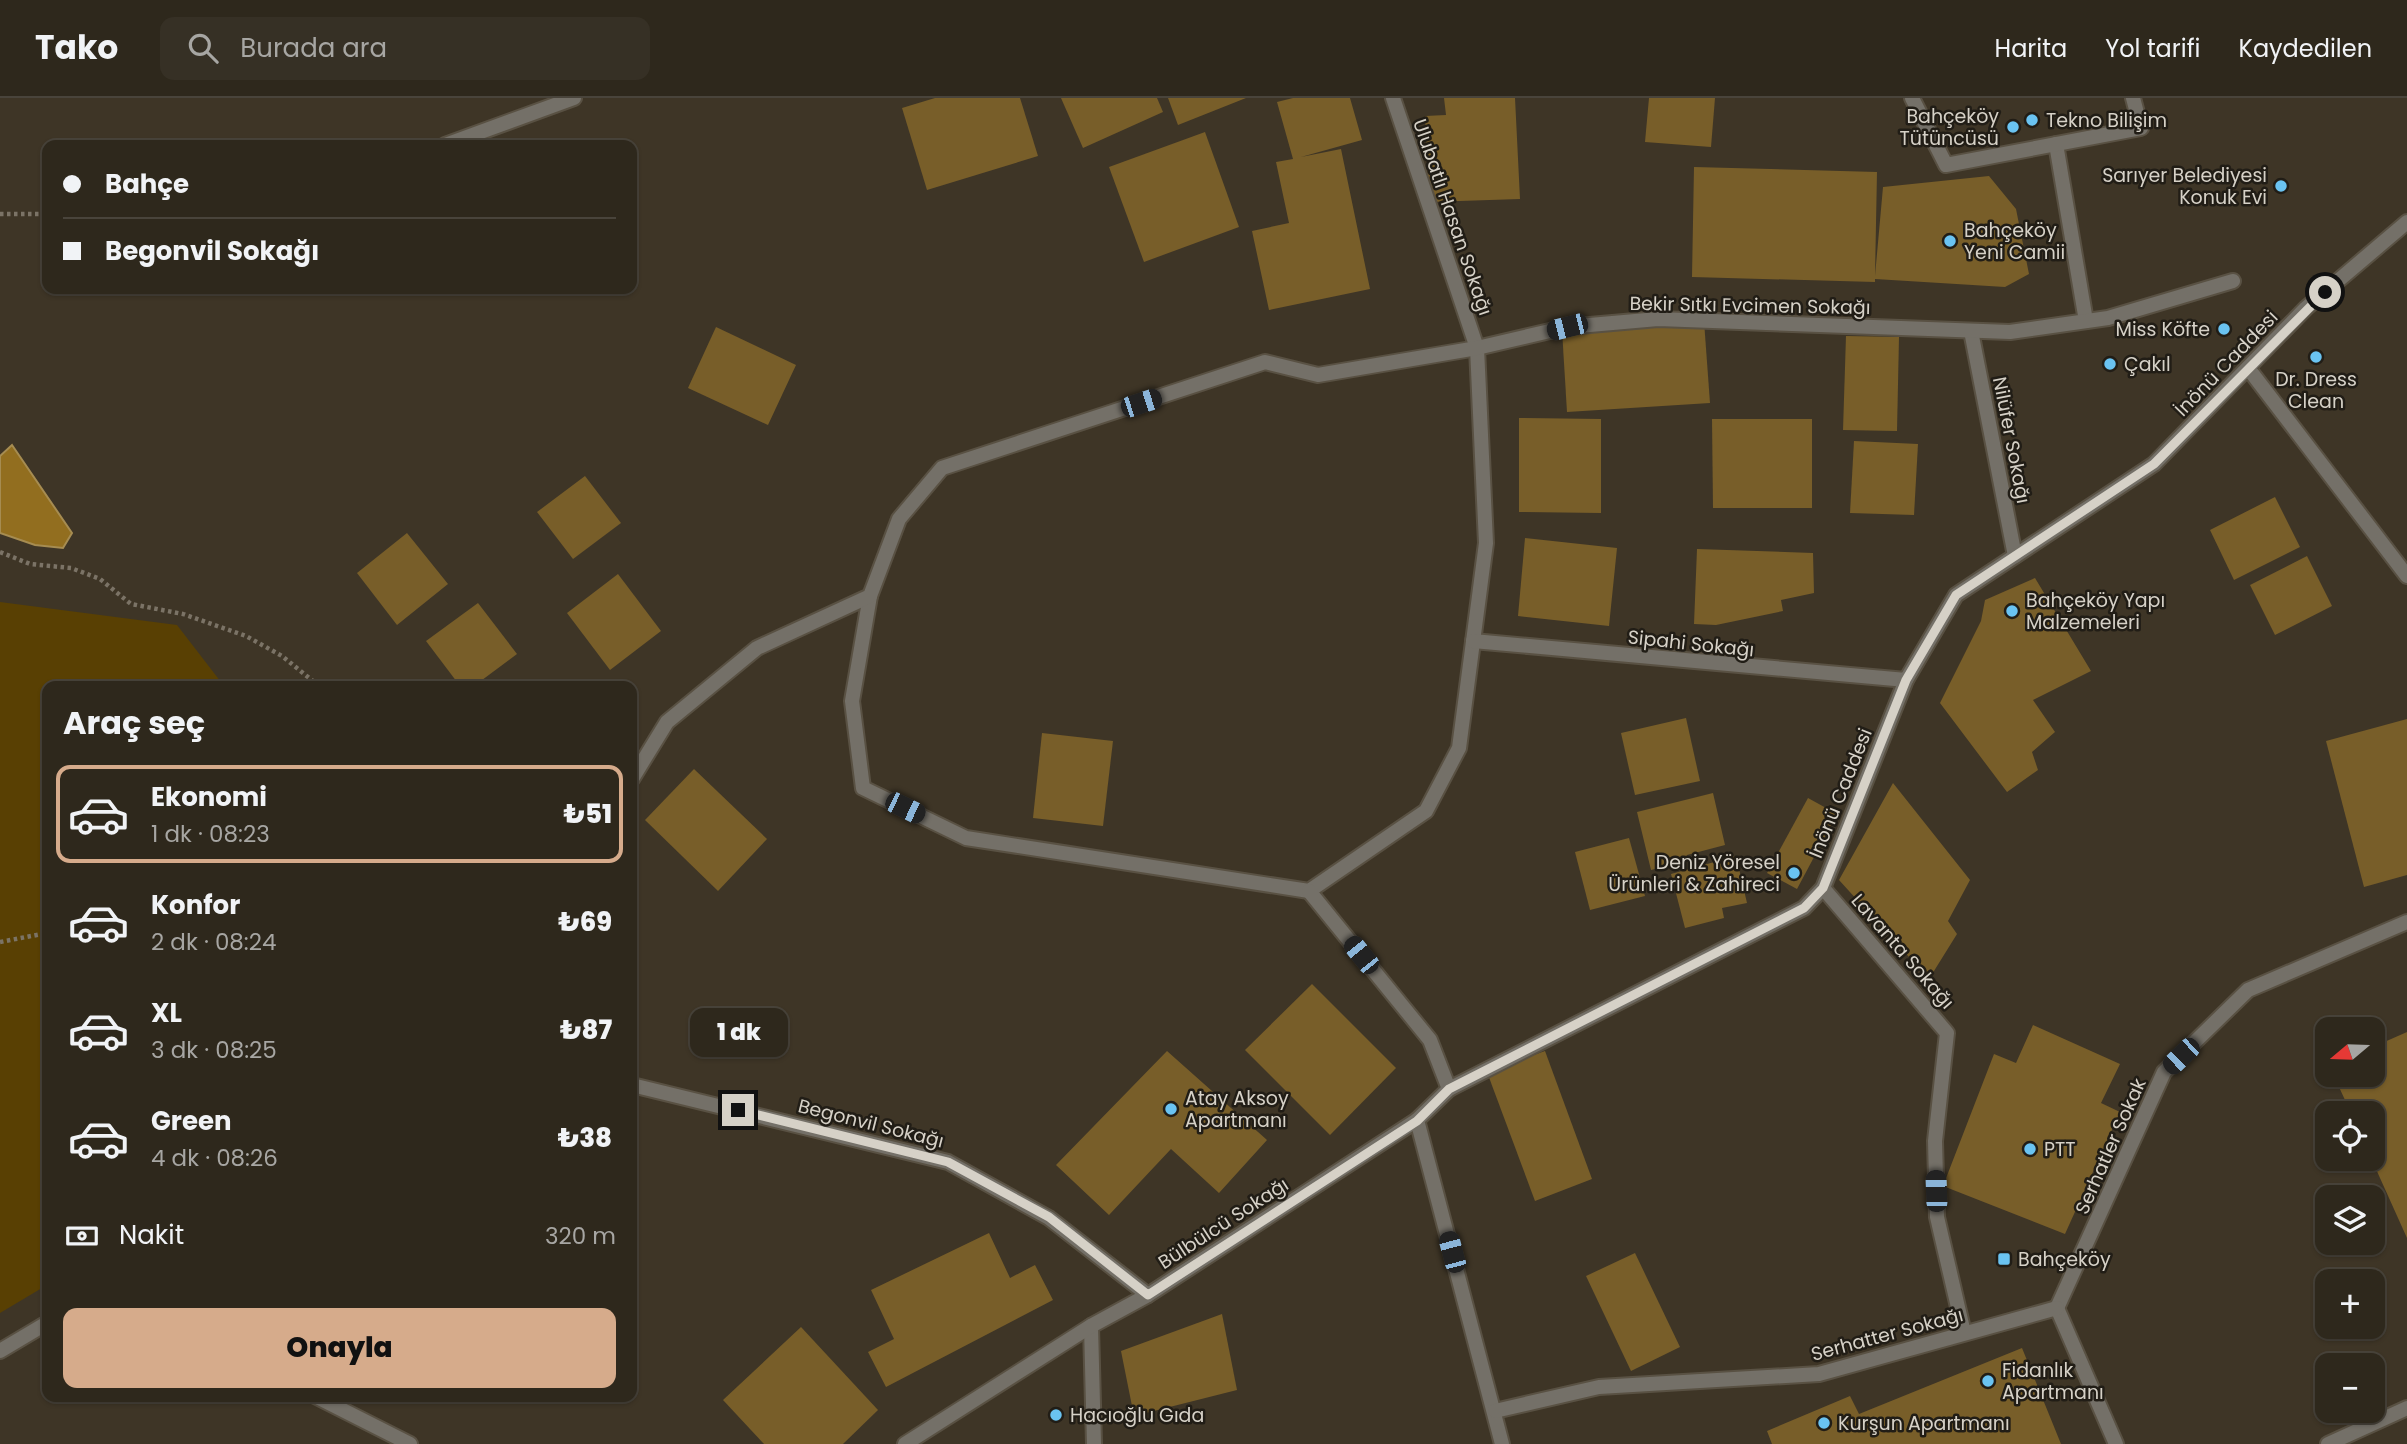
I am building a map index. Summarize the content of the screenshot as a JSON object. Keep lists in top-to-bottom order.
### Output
{
  "streets": {
    "street": [
      "Ulubatlı Hasan Sokağı",
      "Bekir Sıtkı Evcimen Sokağı",
      "İnönü Caddesi",
      "Nilüfer Sokağı",
      "Sipahi Sokağı",
      "Lavanta Sokağı",
      "Begonvil Sokağı",
      "Serhatler Sokak",
      "Bülbülcü Sokağı",
      "Serhatter Sokağı"
    ]
  },
  "crossings": [
    ["Ulubatlı Hasan Sokağı", "Bekir Sıtkı Evcimen Sokağı"],
    ["Ulubatlı Hasan Sokağı", "Sipahi Sokağı"],
    ["Bekir Sıtkı Evcimen Sokağı", "Nilüfer Sokağı"],
    ["İnönü Caddesi", "Nilüfer Sokağı"],
    ["İnönü Caddesi", "Sipahi Sokağı"],
    ["İnönü Caddesi", "Lavanta Sokağı"],
    ["İnönü Caddesi", "Bülbülcü Sokağı"],
    ["Lavanta Sokağı", "Serhatter Sokağı"],
    ["Begonvil Sokağı", "Bülbülcü Sokağı"],
    ["Serhatler Sokak", "Serhatter Sokağı"]
  ],
  "places": {
    "other": [
      "Tekno Bilişim",
      "Bahçeköy Tütüncüsü",
      "Sarıyer Belediyesi Konuk Evi",
      "Bahçeköy Yeni Camii",
      "Miss Köfte",
      "Dr. Dress Clean",
      "Çakıl",
      "Bahçeköy Yapı Malzemeleri",
      "Deniz Yöresel Ürünleri & Zahireci",
      "Atay Aksoy Apartmanı",
      "PTT",
      "Fidanlık Apartmanı",
      "Hacıoğlu Gıda",
      "Kurşun Apartmanı"
    ],
    "transit": ["Bahçeköy"]
  },
  "north": "left",
  "page": {
    "header": "Tako",
    "search": "Burada ara",
    "nav": ["Harita", "Yol tarifi", "Kaydedilen"],
    "banner": ["Bahçe", "Begonvil Sokağı"],
    "heading": "Araç seç",
    "list": [
      {
        "name": "Ekonomi",
        "note": "1 dk · 08:23",
        "value": "₺51"
      },
      {
        "name": "Konfor",
        "note": "2 dk · 08:24",
        "value": "₺69"
      },
      {
        "name": "XL",
        "note": "3 dk · 08:25",
        "value": "₺87"
      },
      {
        "name": "Green",
        "note": "4 dk · 08:26",
        "value": "₺38"
      }
    ],
    "bubble": "1 dk",
    "map_buttons": ["+", "−"],
    "pay": ["Nakit", "320 m"],
    "buttons": "Onayla"
  }
}
